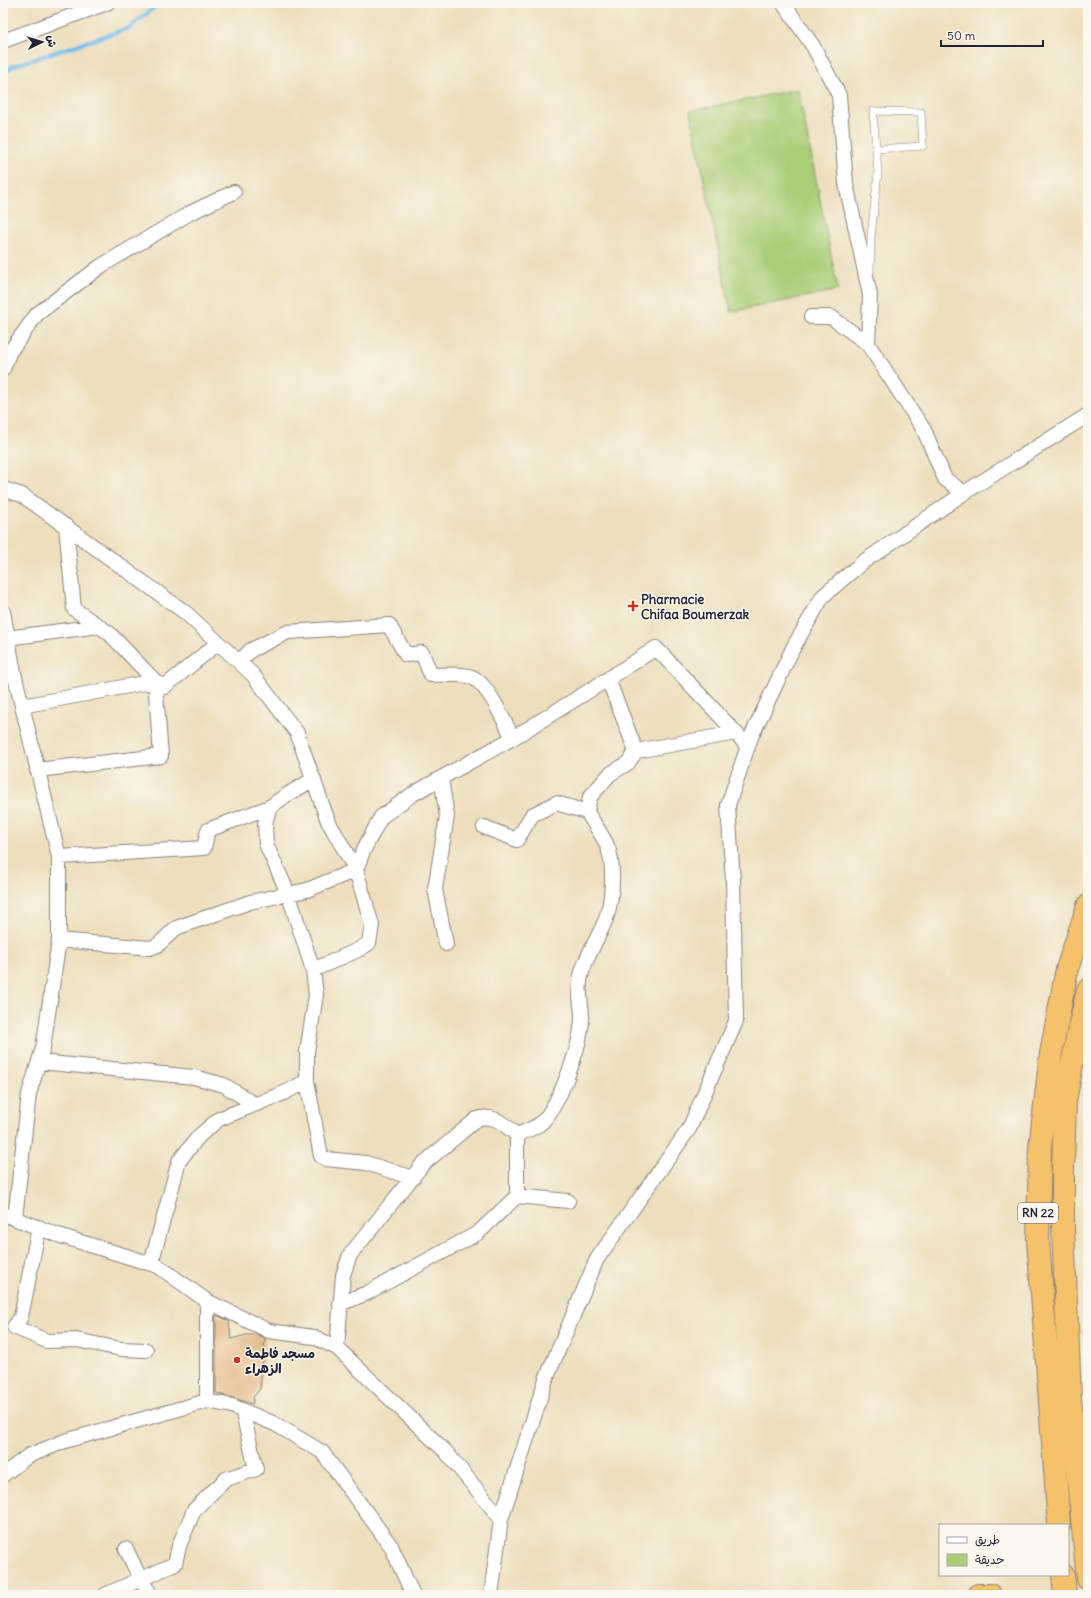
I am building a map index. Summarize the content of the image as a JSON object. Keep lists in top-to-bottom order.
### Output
{
  "streets": {
    "highway": ["RN 22"]
  },
  "places": {
    "health": ["Pharmacie Chifaa Boumerzak"],
    "other": ["مسجد فاطمة الزهراء"]
  },
  "legend": ["طريق", "حديقة"],
  "scale_bar": "50 m",
  "north": "right"
}
